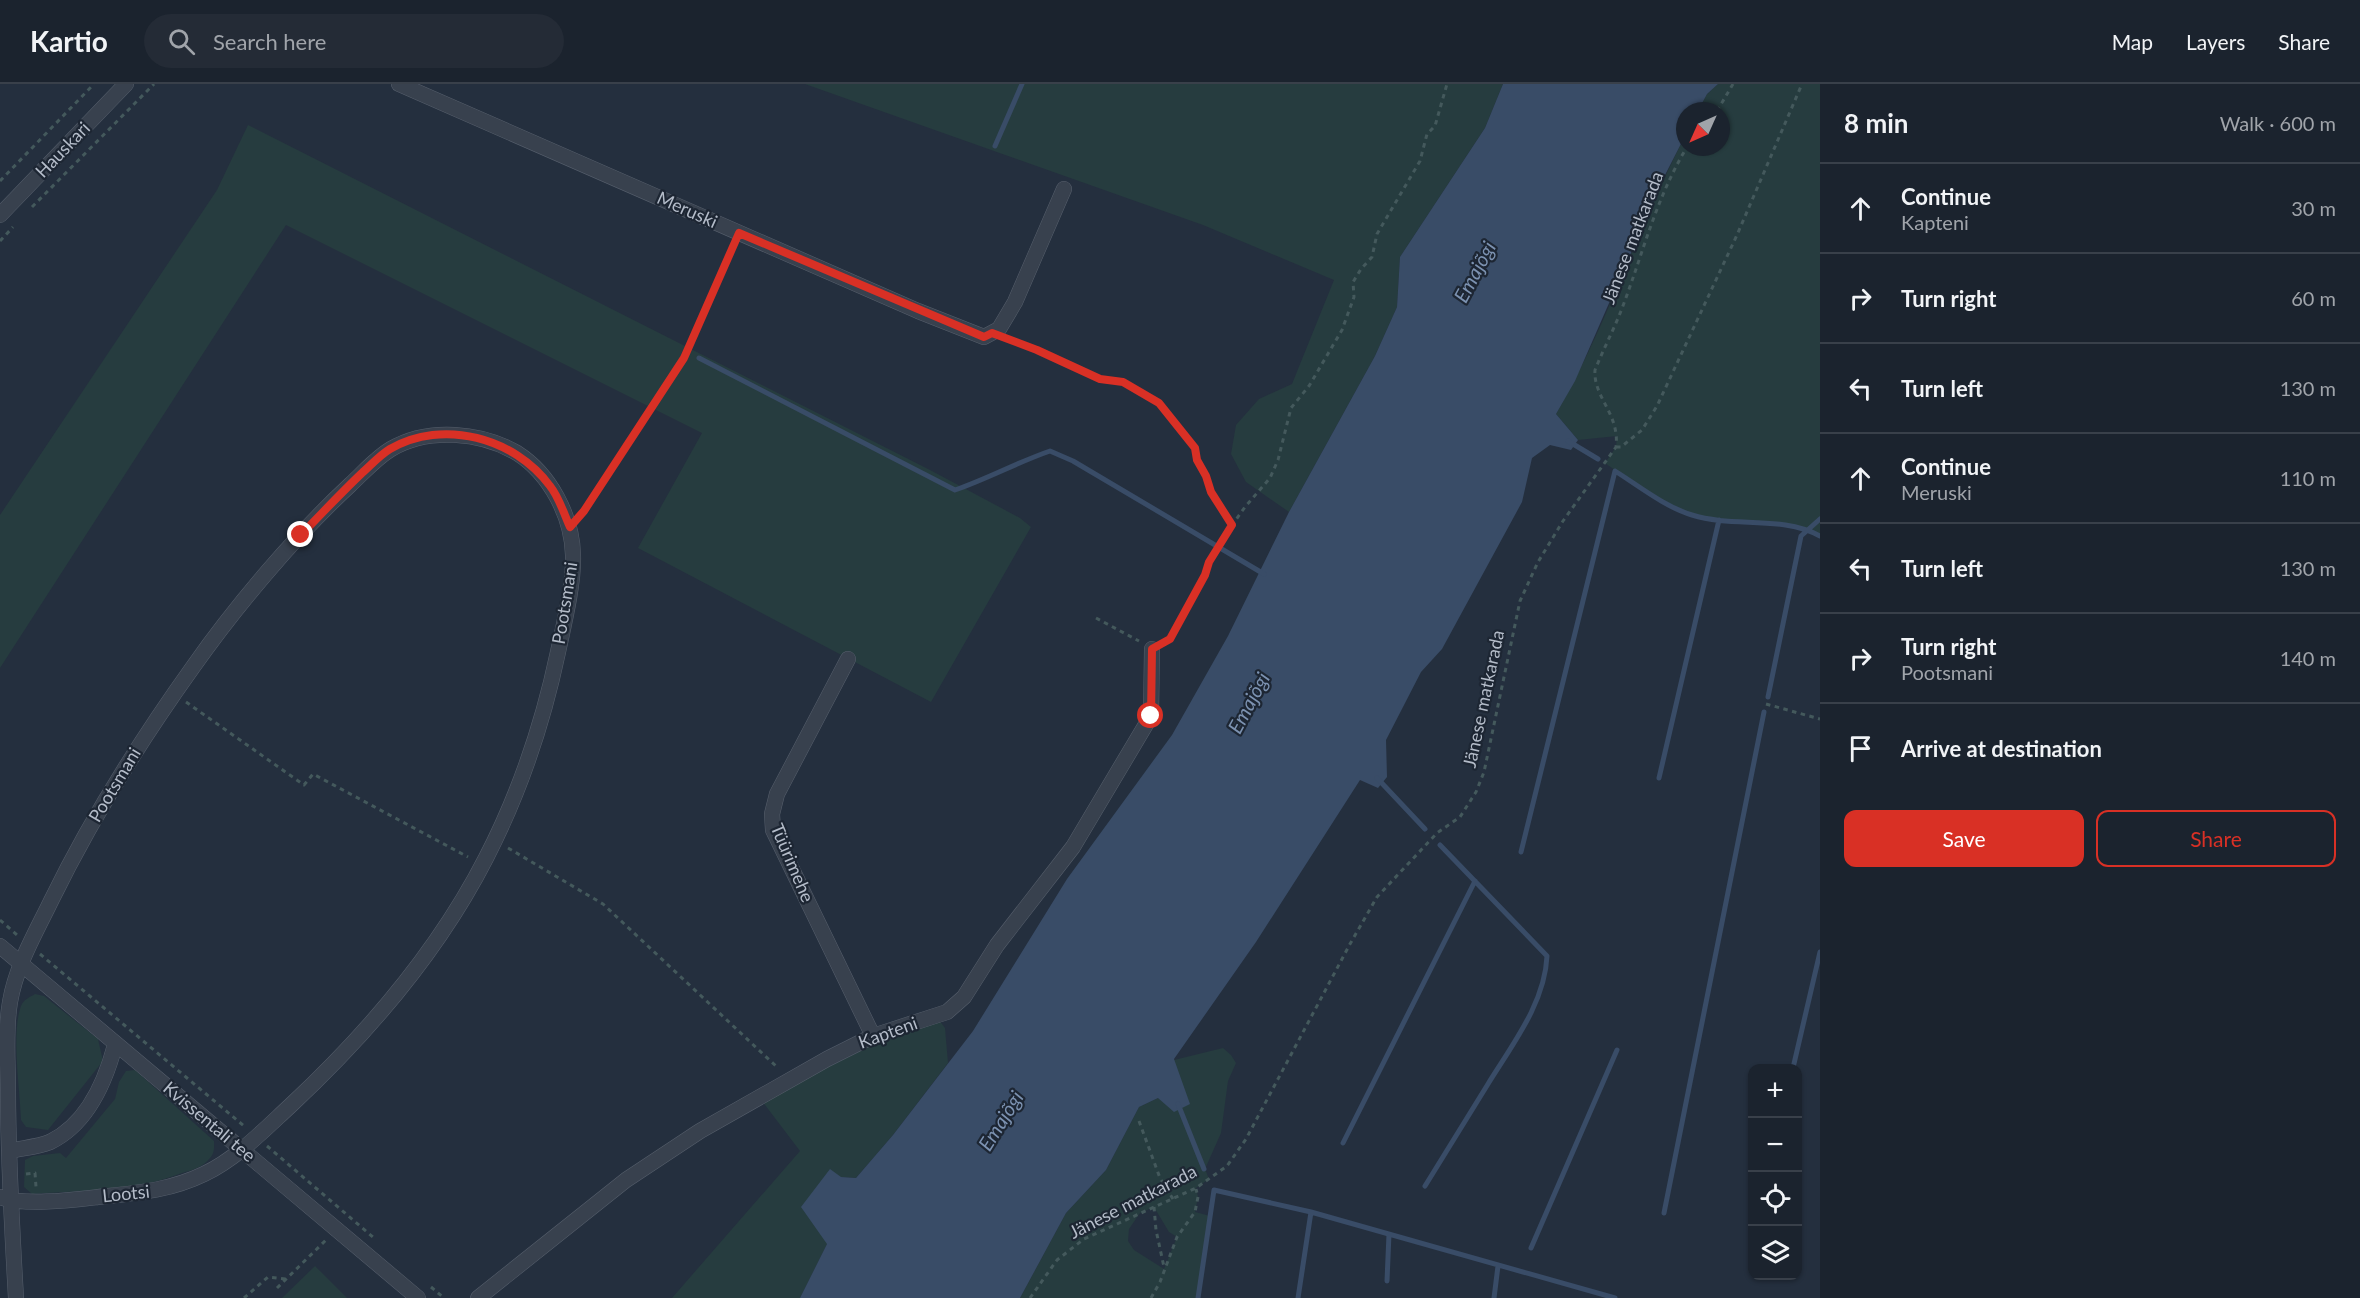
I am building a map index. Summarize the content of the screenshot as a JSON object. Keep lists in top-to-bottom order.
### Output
{
  "streets": {
    "street": [
      "Hauskari",
      "Meruski",
      "Pootsmani",
      "Tüürimehe",
      "Kapteni",
      "Kvissentali tee",
      "Lootsi"
    ],
    "path": ["Jänese matkarada"]
  },
  "crossings": [
    ["Pootsmani", "Kvissentali tee"],
    ["Pootsmani", "Lootsi"],
    ["Tüürimehe", "Kapteni"],
    ["Kvissentali tee", "Lootsi"]
  ],
  "water": ["Emajõgi"],
  "north": "bottom left",
  "page": {
    "header": "Kartio",
    "search": "Search here",
    "nav": ["Map", "Layers", "Share"],
    "heading": ["8 min", "Walk · 600 m"],
    "list": [
      ["Continue", "Kapteni", "30 m"],
      ["Turn right", "60 m"],
      ["Turn left", "130 m"],
      ["Continue", "Meruski", "110 m"],
      ["Turn left", "130 m"],
      ["Turn right", "Pootsmani", "140 m"],
      "Arrive at destination"
    ],
    "buttons": ["Save", "Share"],
    "map_buttons": ["+", "−"]
  }
}
